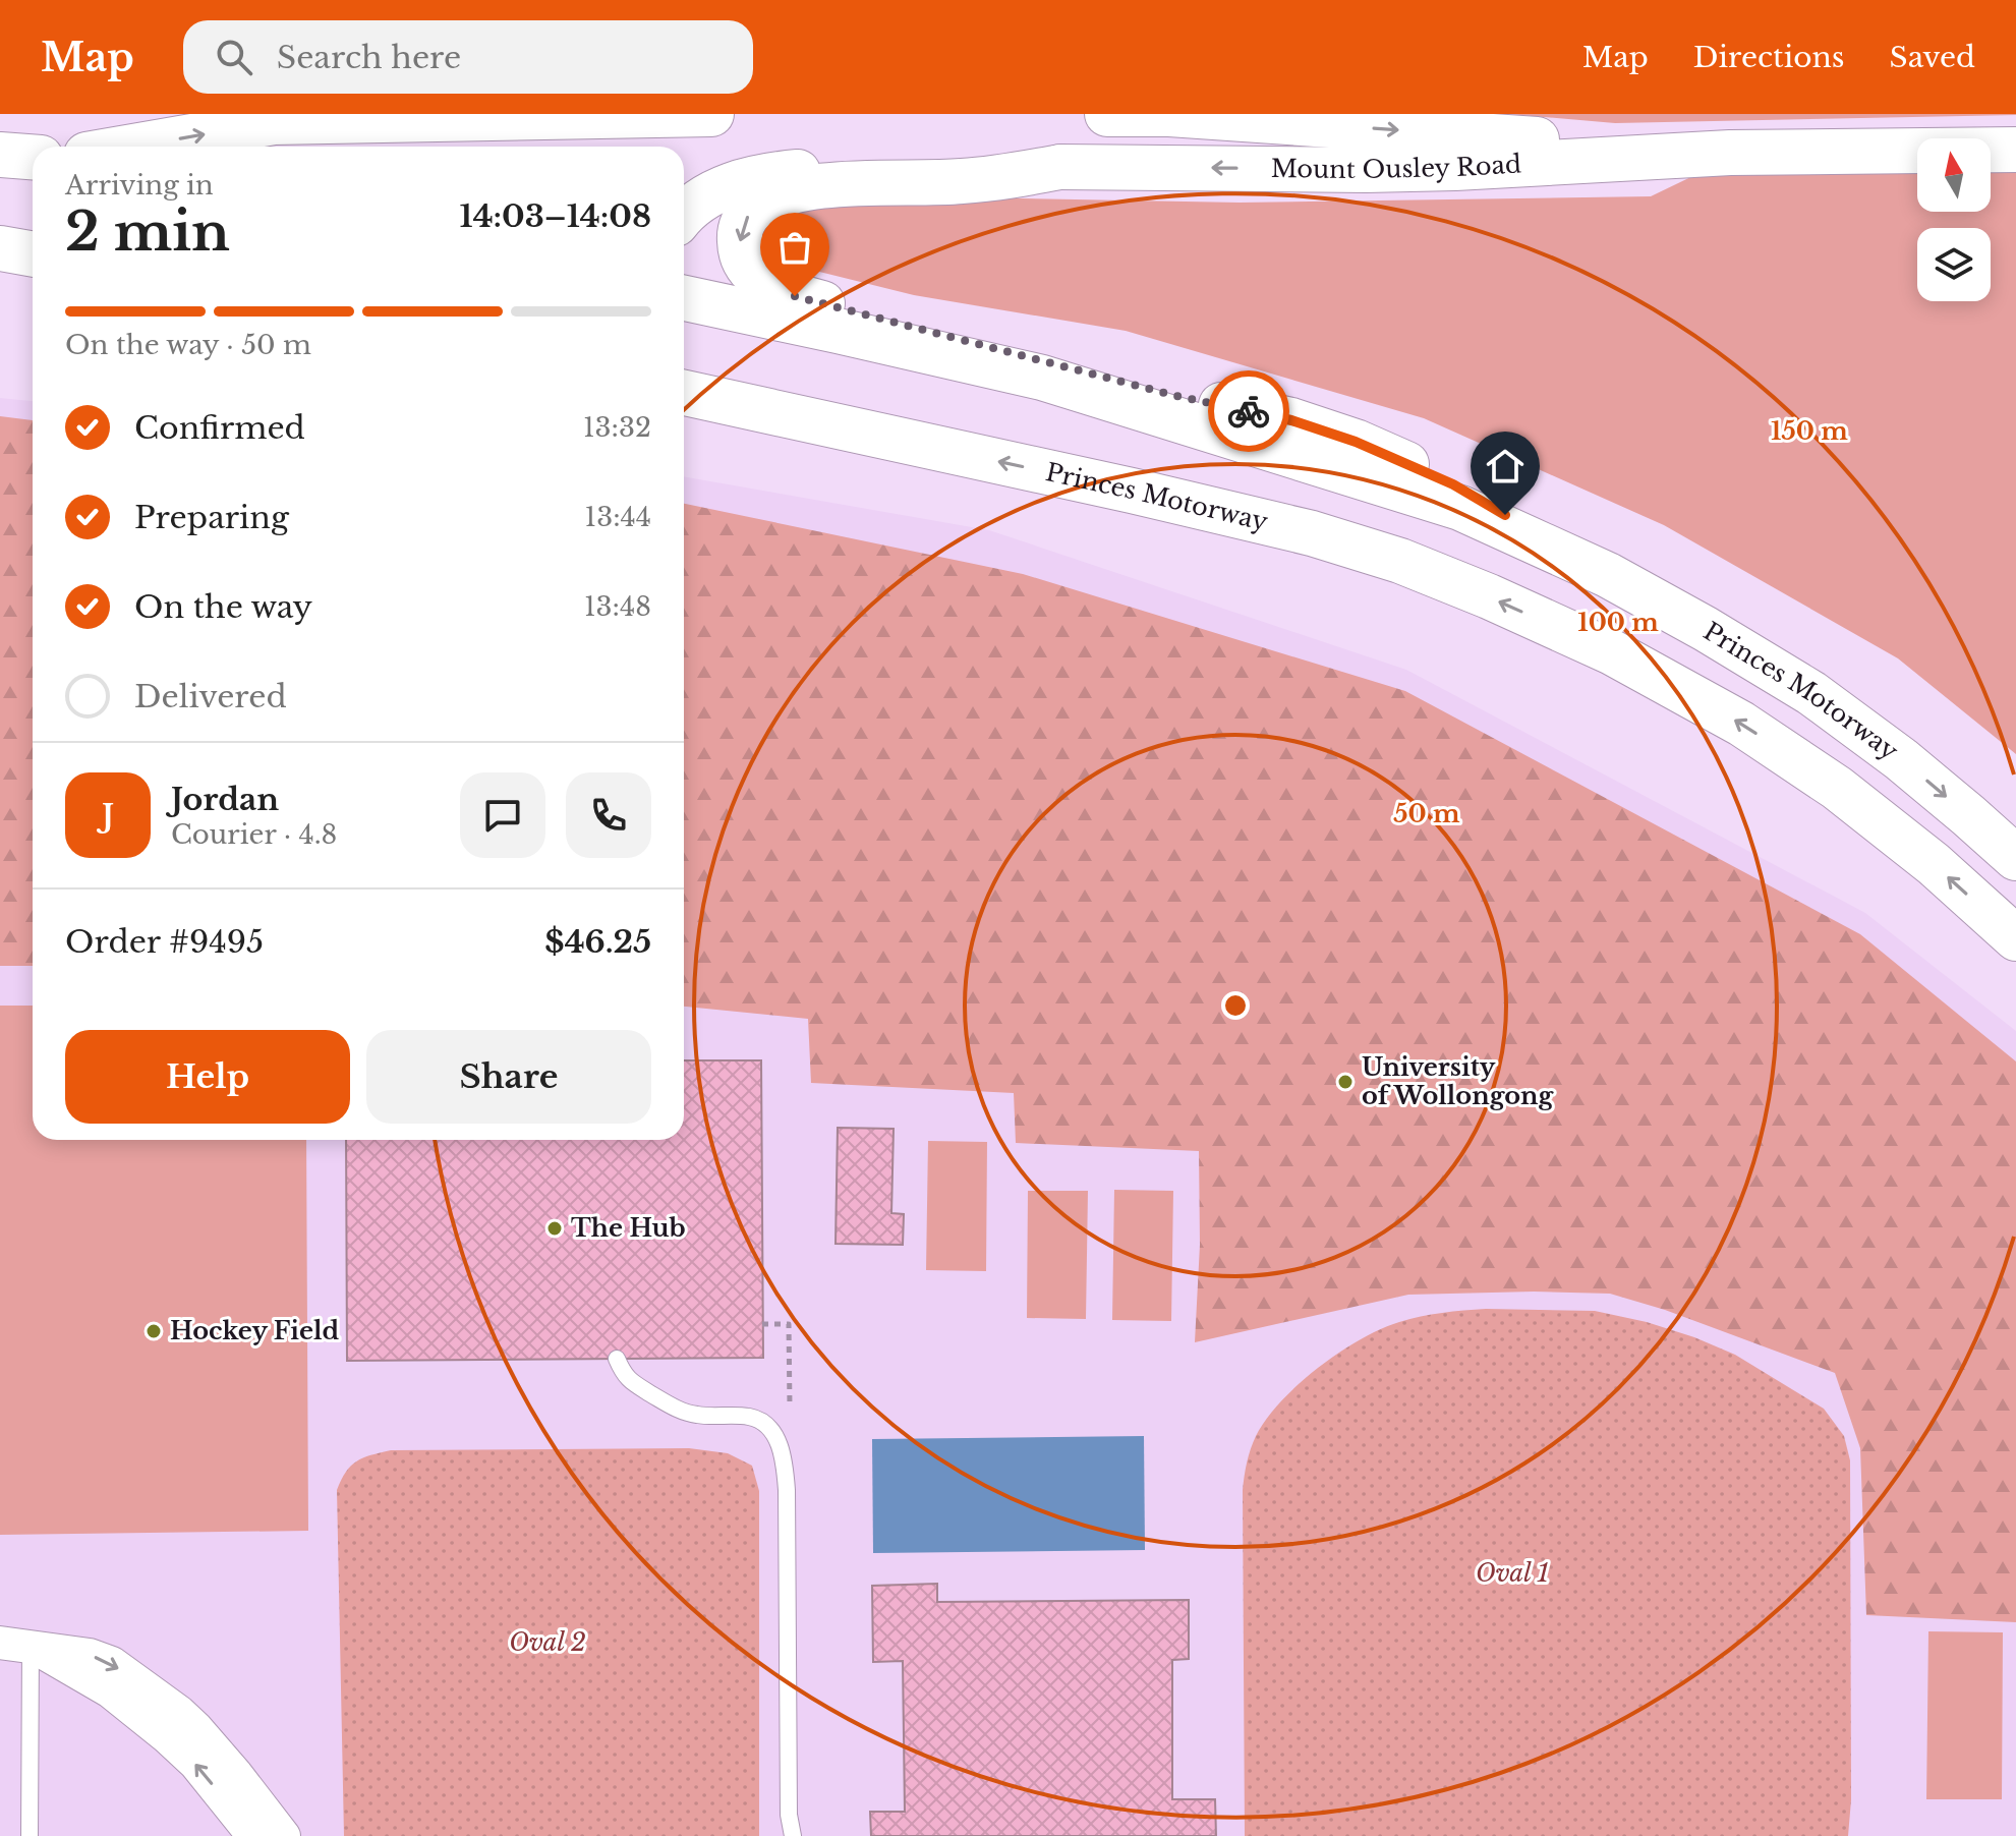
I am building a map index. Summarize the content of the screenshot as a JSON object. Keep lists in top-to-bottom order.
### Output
{
  "streets": {
    "main road": ["Mount Ousley Road", "Princes Motorway"]
  },
  "parks": ["Oval 1", "Oval 2"],
  "places": ["University of Wollongong", "The Hub", "Hockey Field"],
  "north": "top",
  "page": {
    "header": "Map",
    "search": "Search here",
    "nav": ["Map", "Directions", "Saved"],
    "heading": ["2 min", "Arriving in", "14:03–14:08"],
    "panel": [
      "Jordan",
      "Courier · 4.8",
      "Order #9495",
      "$46.25"
    ],
    "bar": "On the way · 50 m",
    "list": [
      ["Confirmed", "13:32"],
      ["Preparing", "13:44"],
      ["On the way", "13:48"],
      "Delivered"
    ],
    "round": "J",
    "buttons": ["Help", "Share"]
  },
  "rings": ["150 m", "100 m", "50 m"]
}
